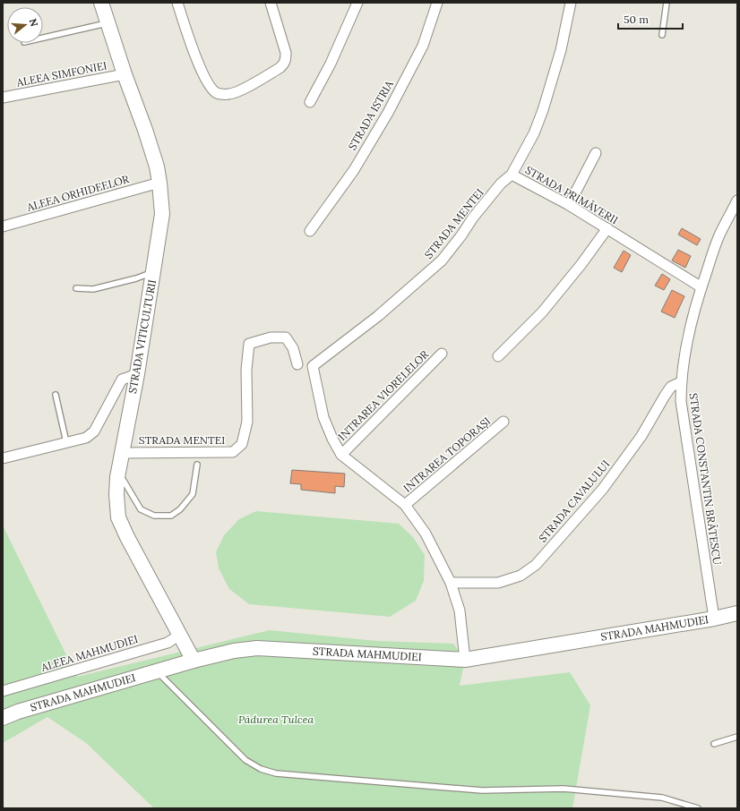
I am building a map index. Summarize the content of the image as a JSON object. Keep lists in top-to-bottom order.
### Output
{
  "streets": {
    "main road": ["STRADA VITICULTURII", "STRADA MAHMUDIEI"],
    "street": [
      "ALEEA SIMFONIEI",
      "STRADA ISTRIA",
      "ALEEA ORHIDEELOR",
      "STRADA PRIMĂVERII",
      "STRADA MENTEI",
      "INTRAREA VIORELELOR",
      "INTRAREA TOPORAȘI",
      "STRADA CONSTANTIN BRĂTESCU",
      "STRADA CAVALULUI",
      "ALEEA MAHMUDIEI"
    ]
  },
  "crossings": [
    ["ALEEA SIMFONIEI", "STRADA VITICULTURII"],
    ["ALEEA ORHIDEELOR", "STRADA VITICULTURII"],
    ["STRADA PRIMĂVERII", "STRADA MENTEI"],
    ["STRADA PRIMĂVERII", "STRADA CONSTANTIN BRĂTESCU"],
    ["STRADA MENTEI", "STRADA VITICULTURII"],
    ["STRADA MENTEI", "INTRAREA VIORELELOR"],
    ["STRADA VITICULTURII", "STRADA MAHMUDIEI"],
    ["STRADA VITICULTURII", "ALEEA MAHMUDIEI"],
    ["STRADA CONSTANTIN BRĂTESCU", "STRADA CAVALULUI"],
    ["STRADA CONSTANTIN BRĂTESCU", "STRADA MAHMUDIEI"]
  ],
  "parks": ["Pădurea Tulcea"],
  "scale_bar": "50 m",
  "north": "right"
}
